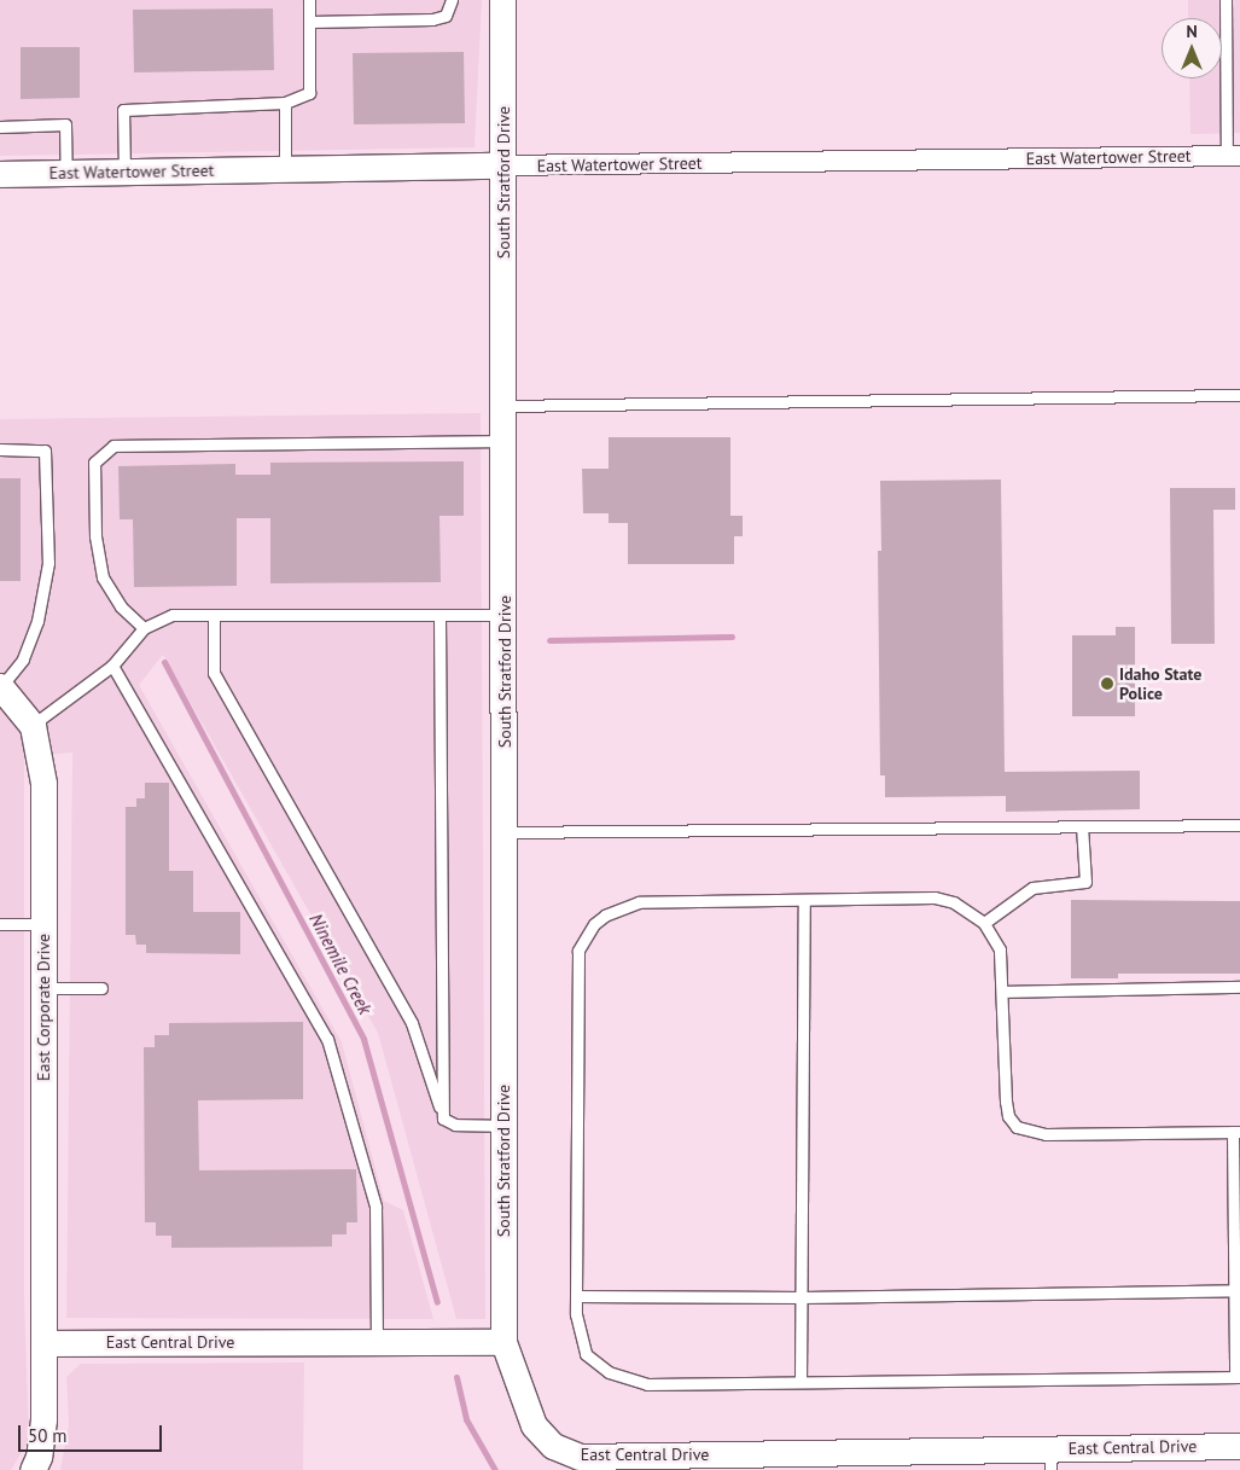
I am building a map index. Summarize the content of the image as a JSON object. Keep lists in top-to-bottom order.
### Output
{
  "streets": {
    "street": [
      "East Watertower Street",
      "South Stratford Drive",
      "East Corporate Drive",
      "East Central Drive"
    ]
  },
  "crossings": [
    ["East Watertower Street", "South Stratford Drive"],
    ["South Stratford Drive", "East Central Drive"],
    ["East Corporate Drive", "East Central Drive"]
  ],
  "water": ["Ninemile Creek"],
  "places": ["Idaho State Police"],
  "scale_bar": "50 m",
  "north": "top"
}
